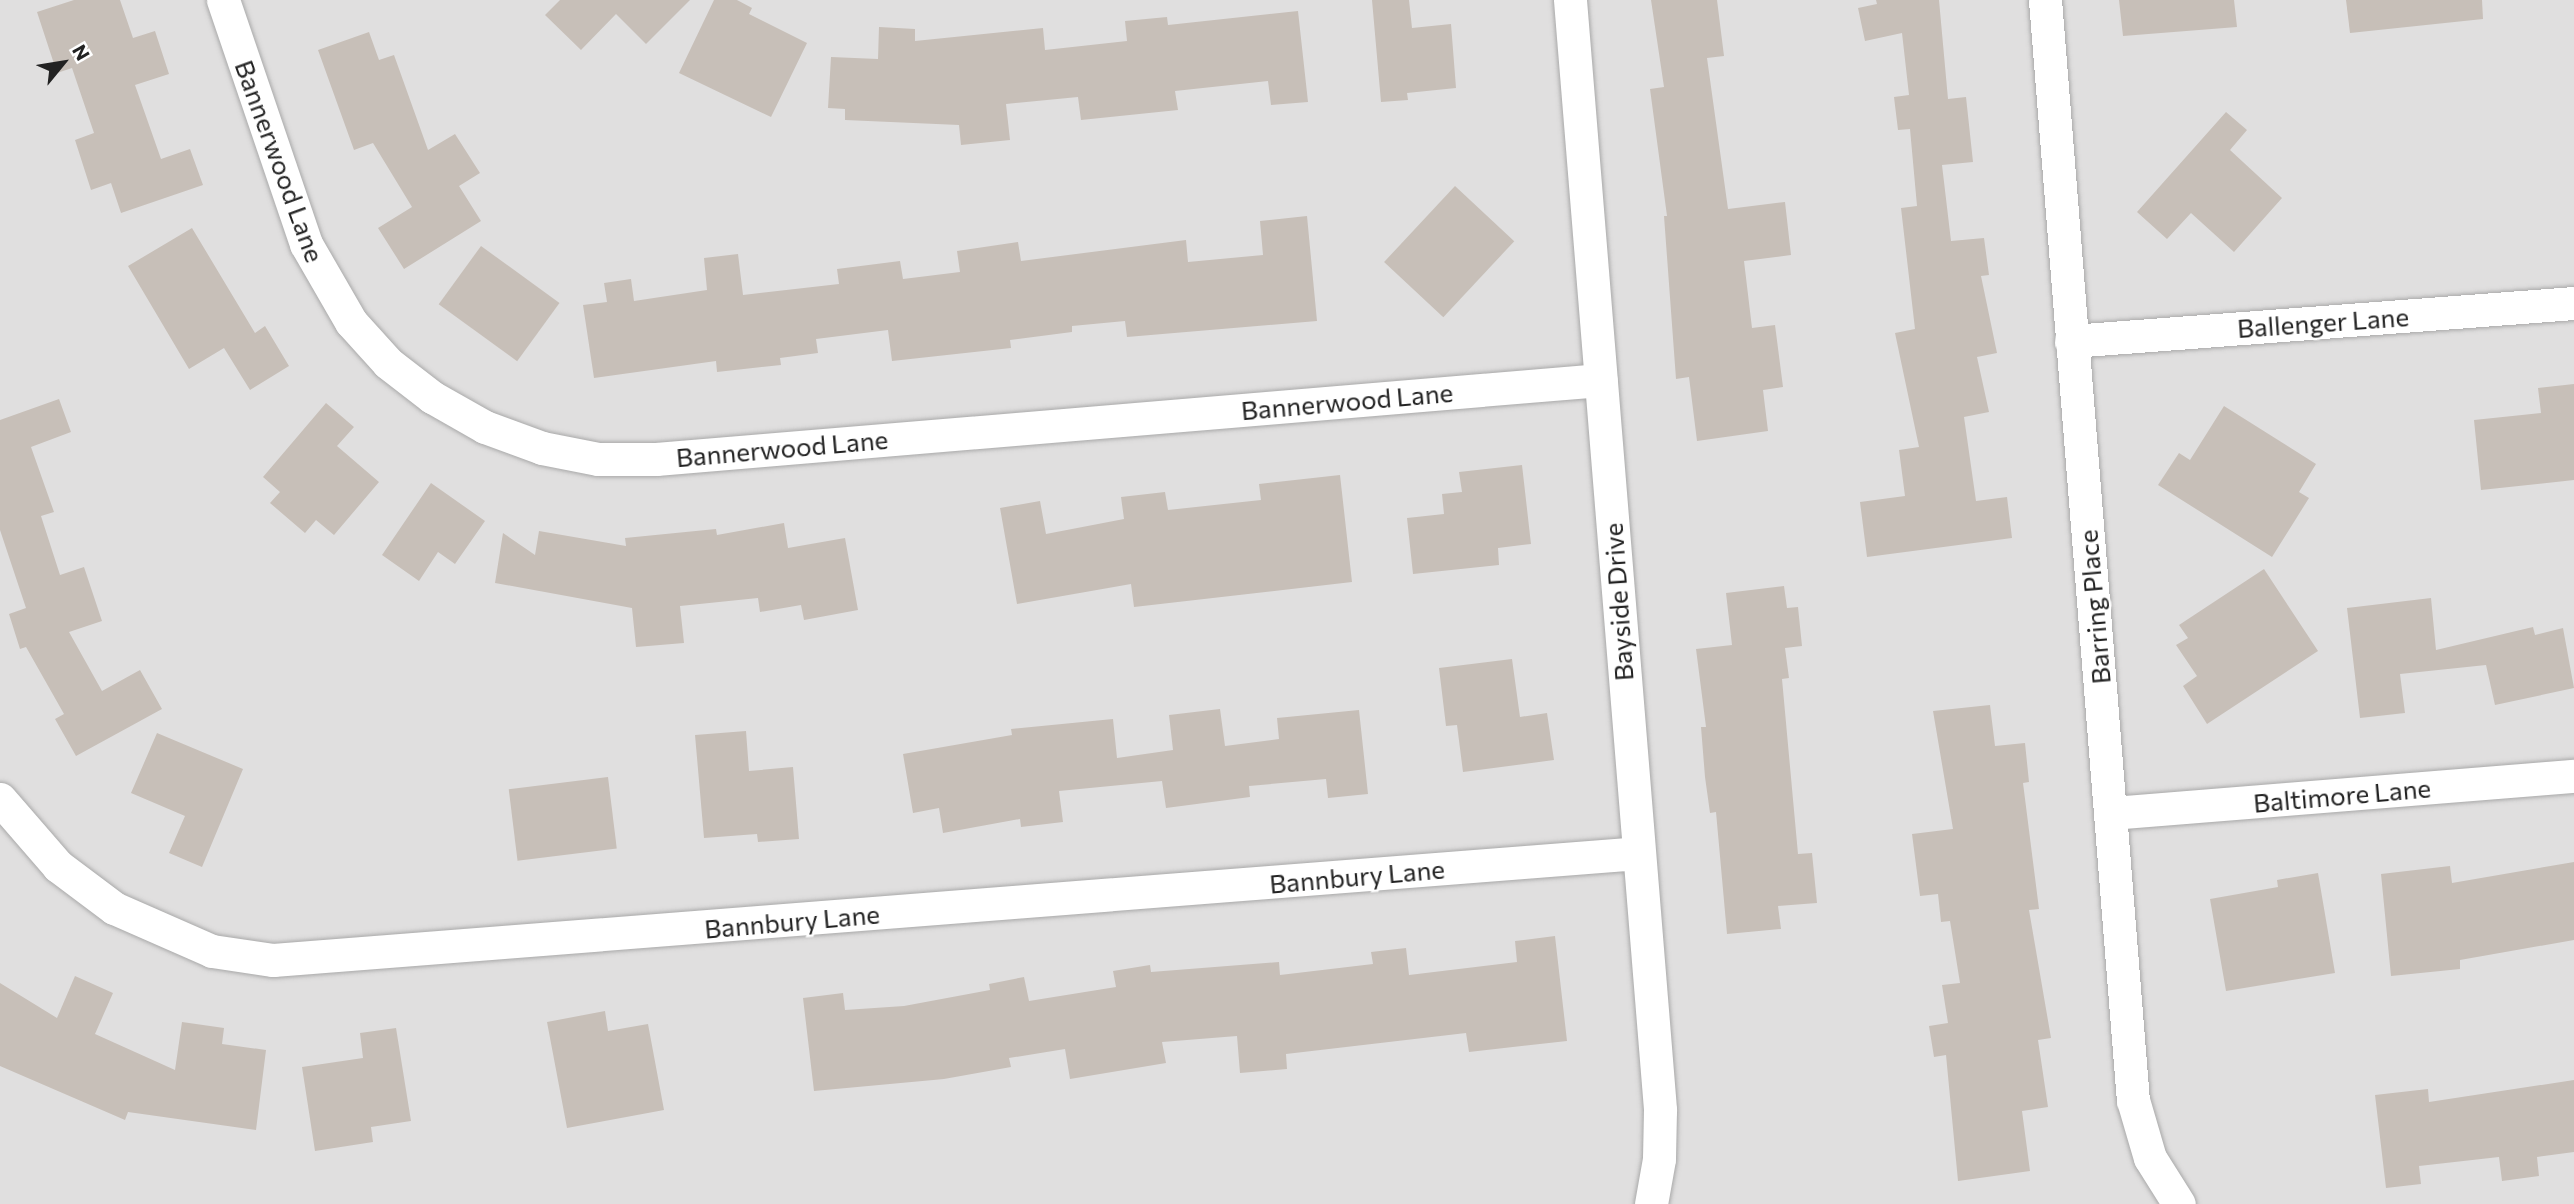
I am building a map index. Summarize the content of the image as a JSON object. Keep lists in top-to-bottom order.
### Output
{
  "streets": {
    "street": [
      "Bannerwood Lane",
      "Ballenger Lane",
      "Bayside Drive",
      "Barring Place",
      "Baltimore Lane",
      "Bannbury Lane"
    ]
  },
  "crossings": [
    ["Bannerwood Lane", "Bayside Drive"],
    ["Ballenger Lane", "Barring Place"],
    ["Bayside Drive", "Bannbury Lane"],
    ["Barring Place", "Baltimore Lane"]
  ],
  "north": "top right"
}
